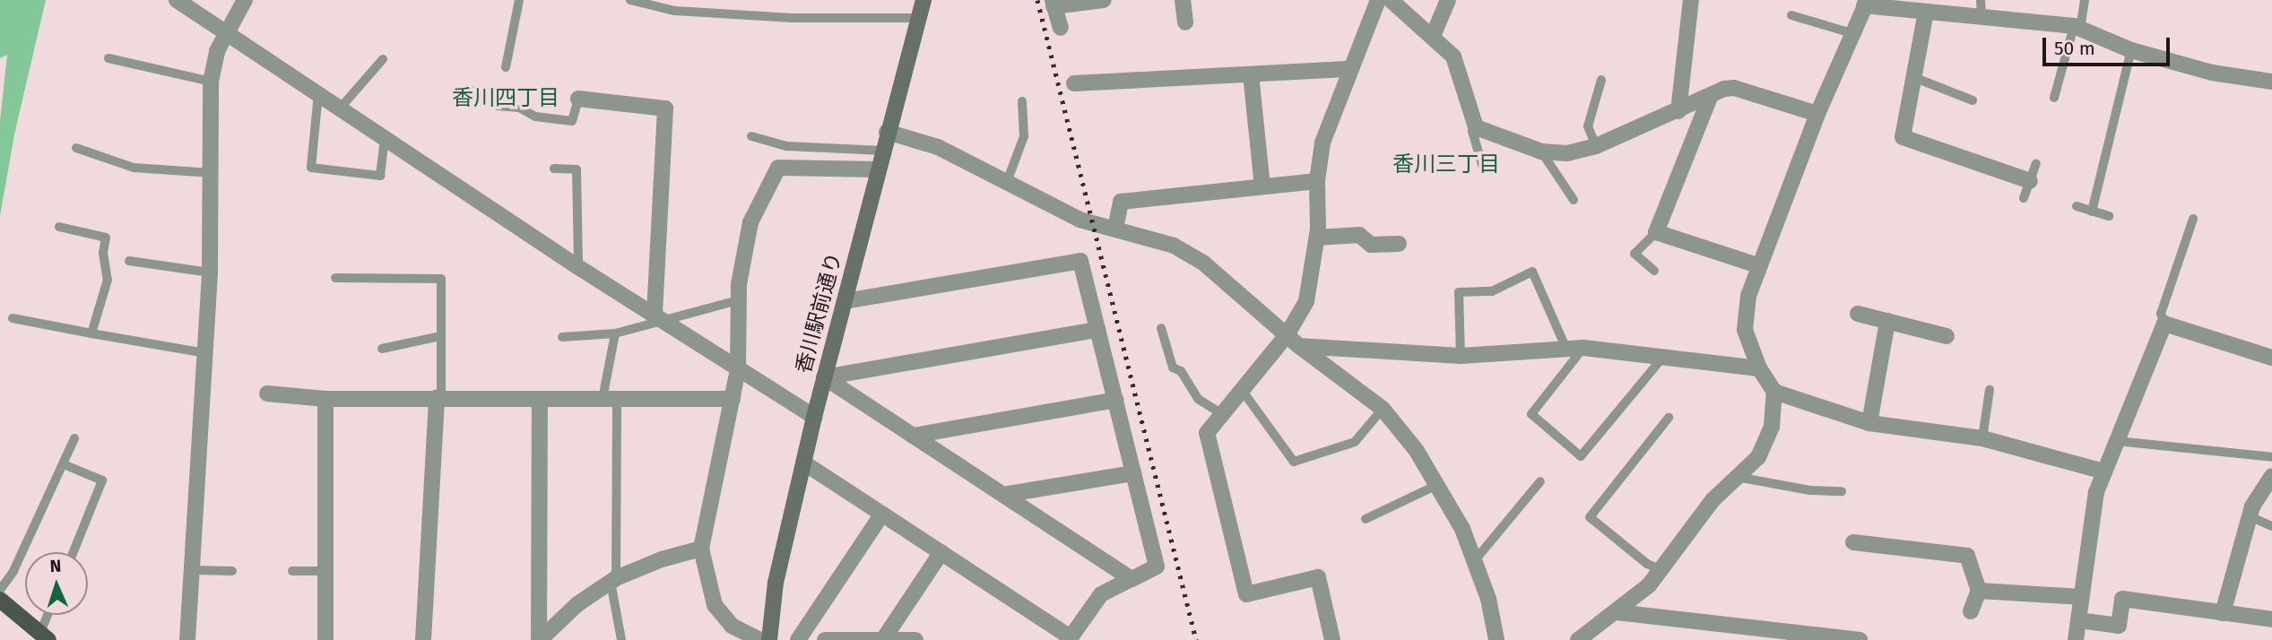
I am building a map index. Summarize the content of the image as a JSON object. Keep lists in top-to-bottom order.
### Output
{
  "streets": {
    "street": ["香川駅前通り"]
  },
  "districts": ["香川四丁目", "香川三丁目"],
  "scale_bar": "50 m",
  "north": "top"
}
